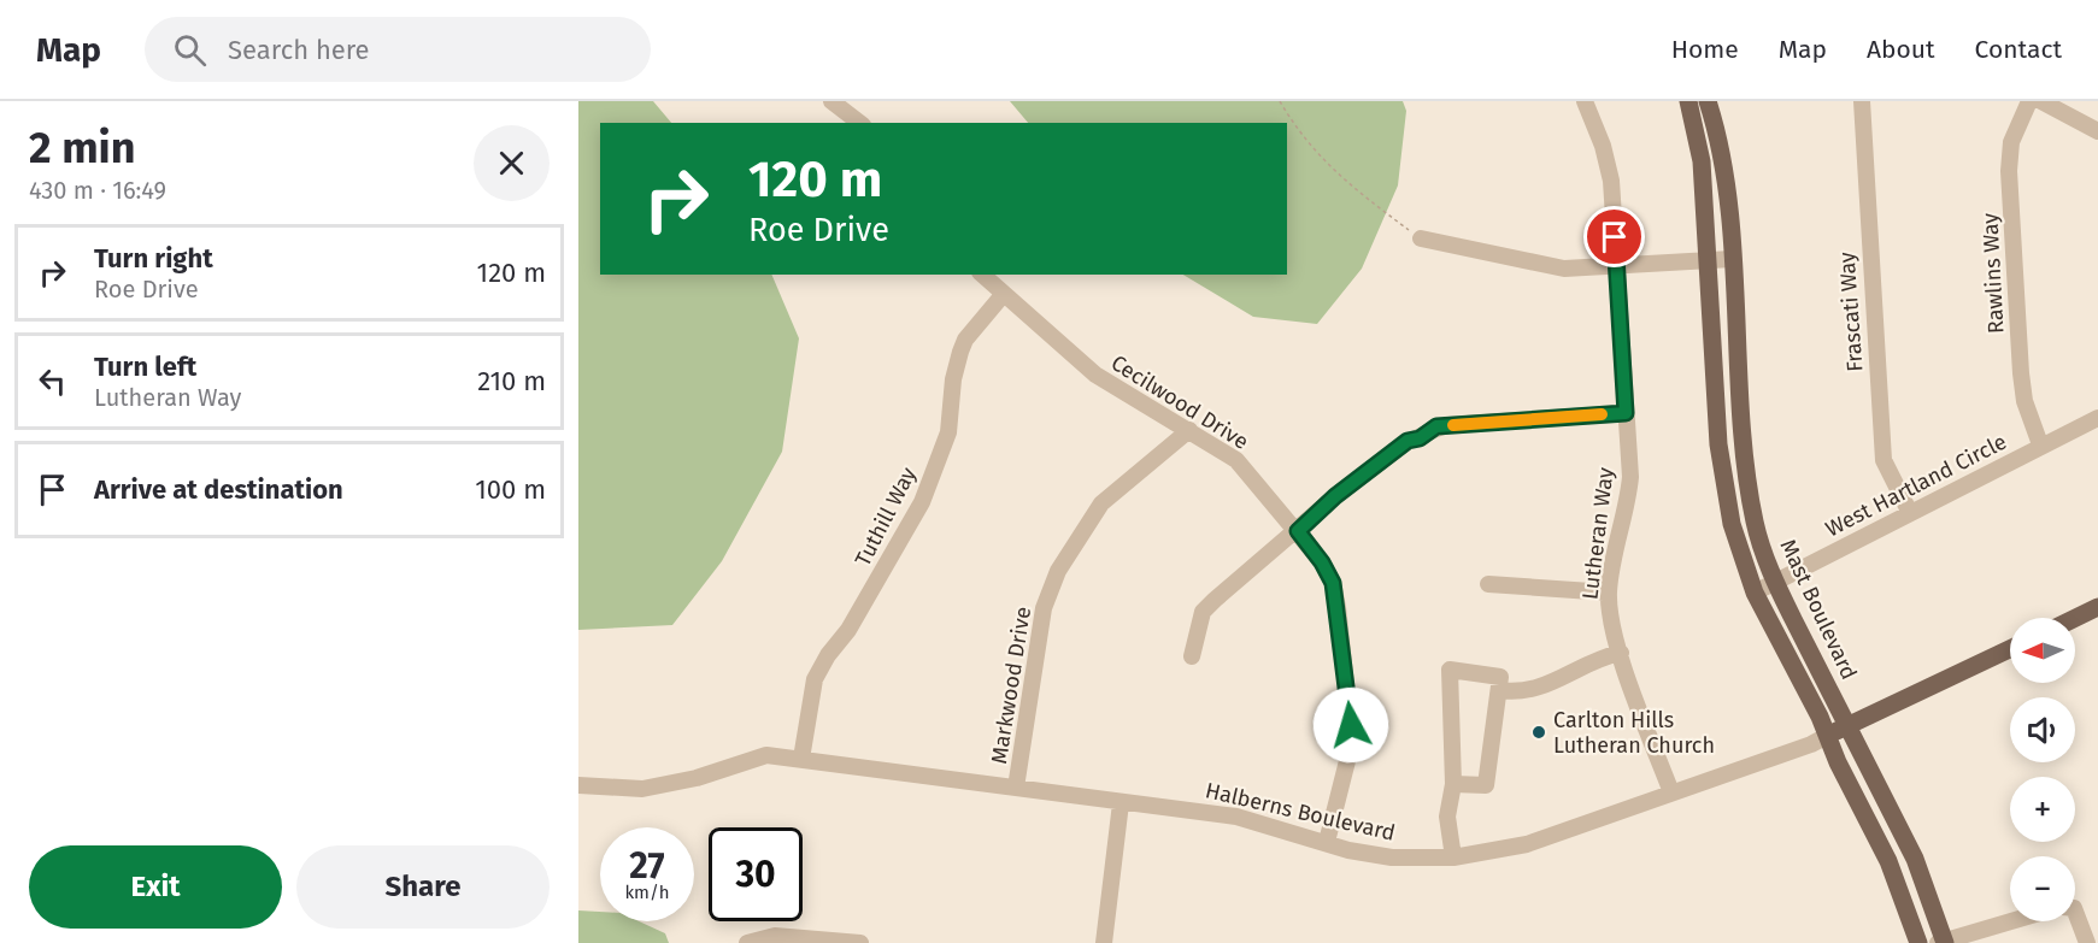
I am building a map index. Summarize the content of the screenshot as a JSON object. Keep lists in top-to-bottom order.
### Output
{
  "streets": {
    "main road": ["Mast Boulevard", "Halberns Boulevard"],
    "street": [
      "Rawlins Way",
      "Frascati Way",
      "Cecilwood Drive",
      "West Hartland Circle",
      "Tuthill Way",
      "Lutheran Way",
      "Markwood Drive"
    ]
  },
  "crossings": [
    ["Rawlins Way", "West Hartland Circle"],
    ["Frascati Way", "West Hartland Circle"],
    ["Cecilwood Drive", "Tuthill Way"],
    ["Cecilwood Drive", "Markwood Drive"],
    ["Cecilwood Drive", "Halberns Boulevard"],
    ["West Hartland Circle", "Mast Boulevard"],
    ["Tuthill Way", "Halberns Boulevard"],
    ["Lutheran Way", "Halberns Boulevard"],
    ["Mast Boulevard", "Halberns Boulevard"],
    ["Markwood Drive", "Halberns Boulevard"]
  ],
  "places": ["Carlton Hills Lutheran Church"],
  "north": "left",
  "page": {
    "header": "Map",
    "search": "Search here",
    "nav": [
      "Home",
      "Map",
      "About",
      "Contact"
    ],
    "heading": ["2 min", "430 m · 16:49"],
    "turn": ["120 m", "Roe Drive"],
    "list": [
      {
        "name": "Turn right",
        "note": "Roe Drive",
        "value": "120 m"
      },
      {
        "name": "Turn left",
        "note": "Lutheran Way",
        "value": "210 m"
      },
      {
        "name": "Arrive at destination",
        "value": "100 m"
      }
    ],
    "map_buttons": ["+", "−"],
    "speed": "27 km/h",
    "limit": "30",
    "buttons": ["Exit", "Share"]
  }
}
